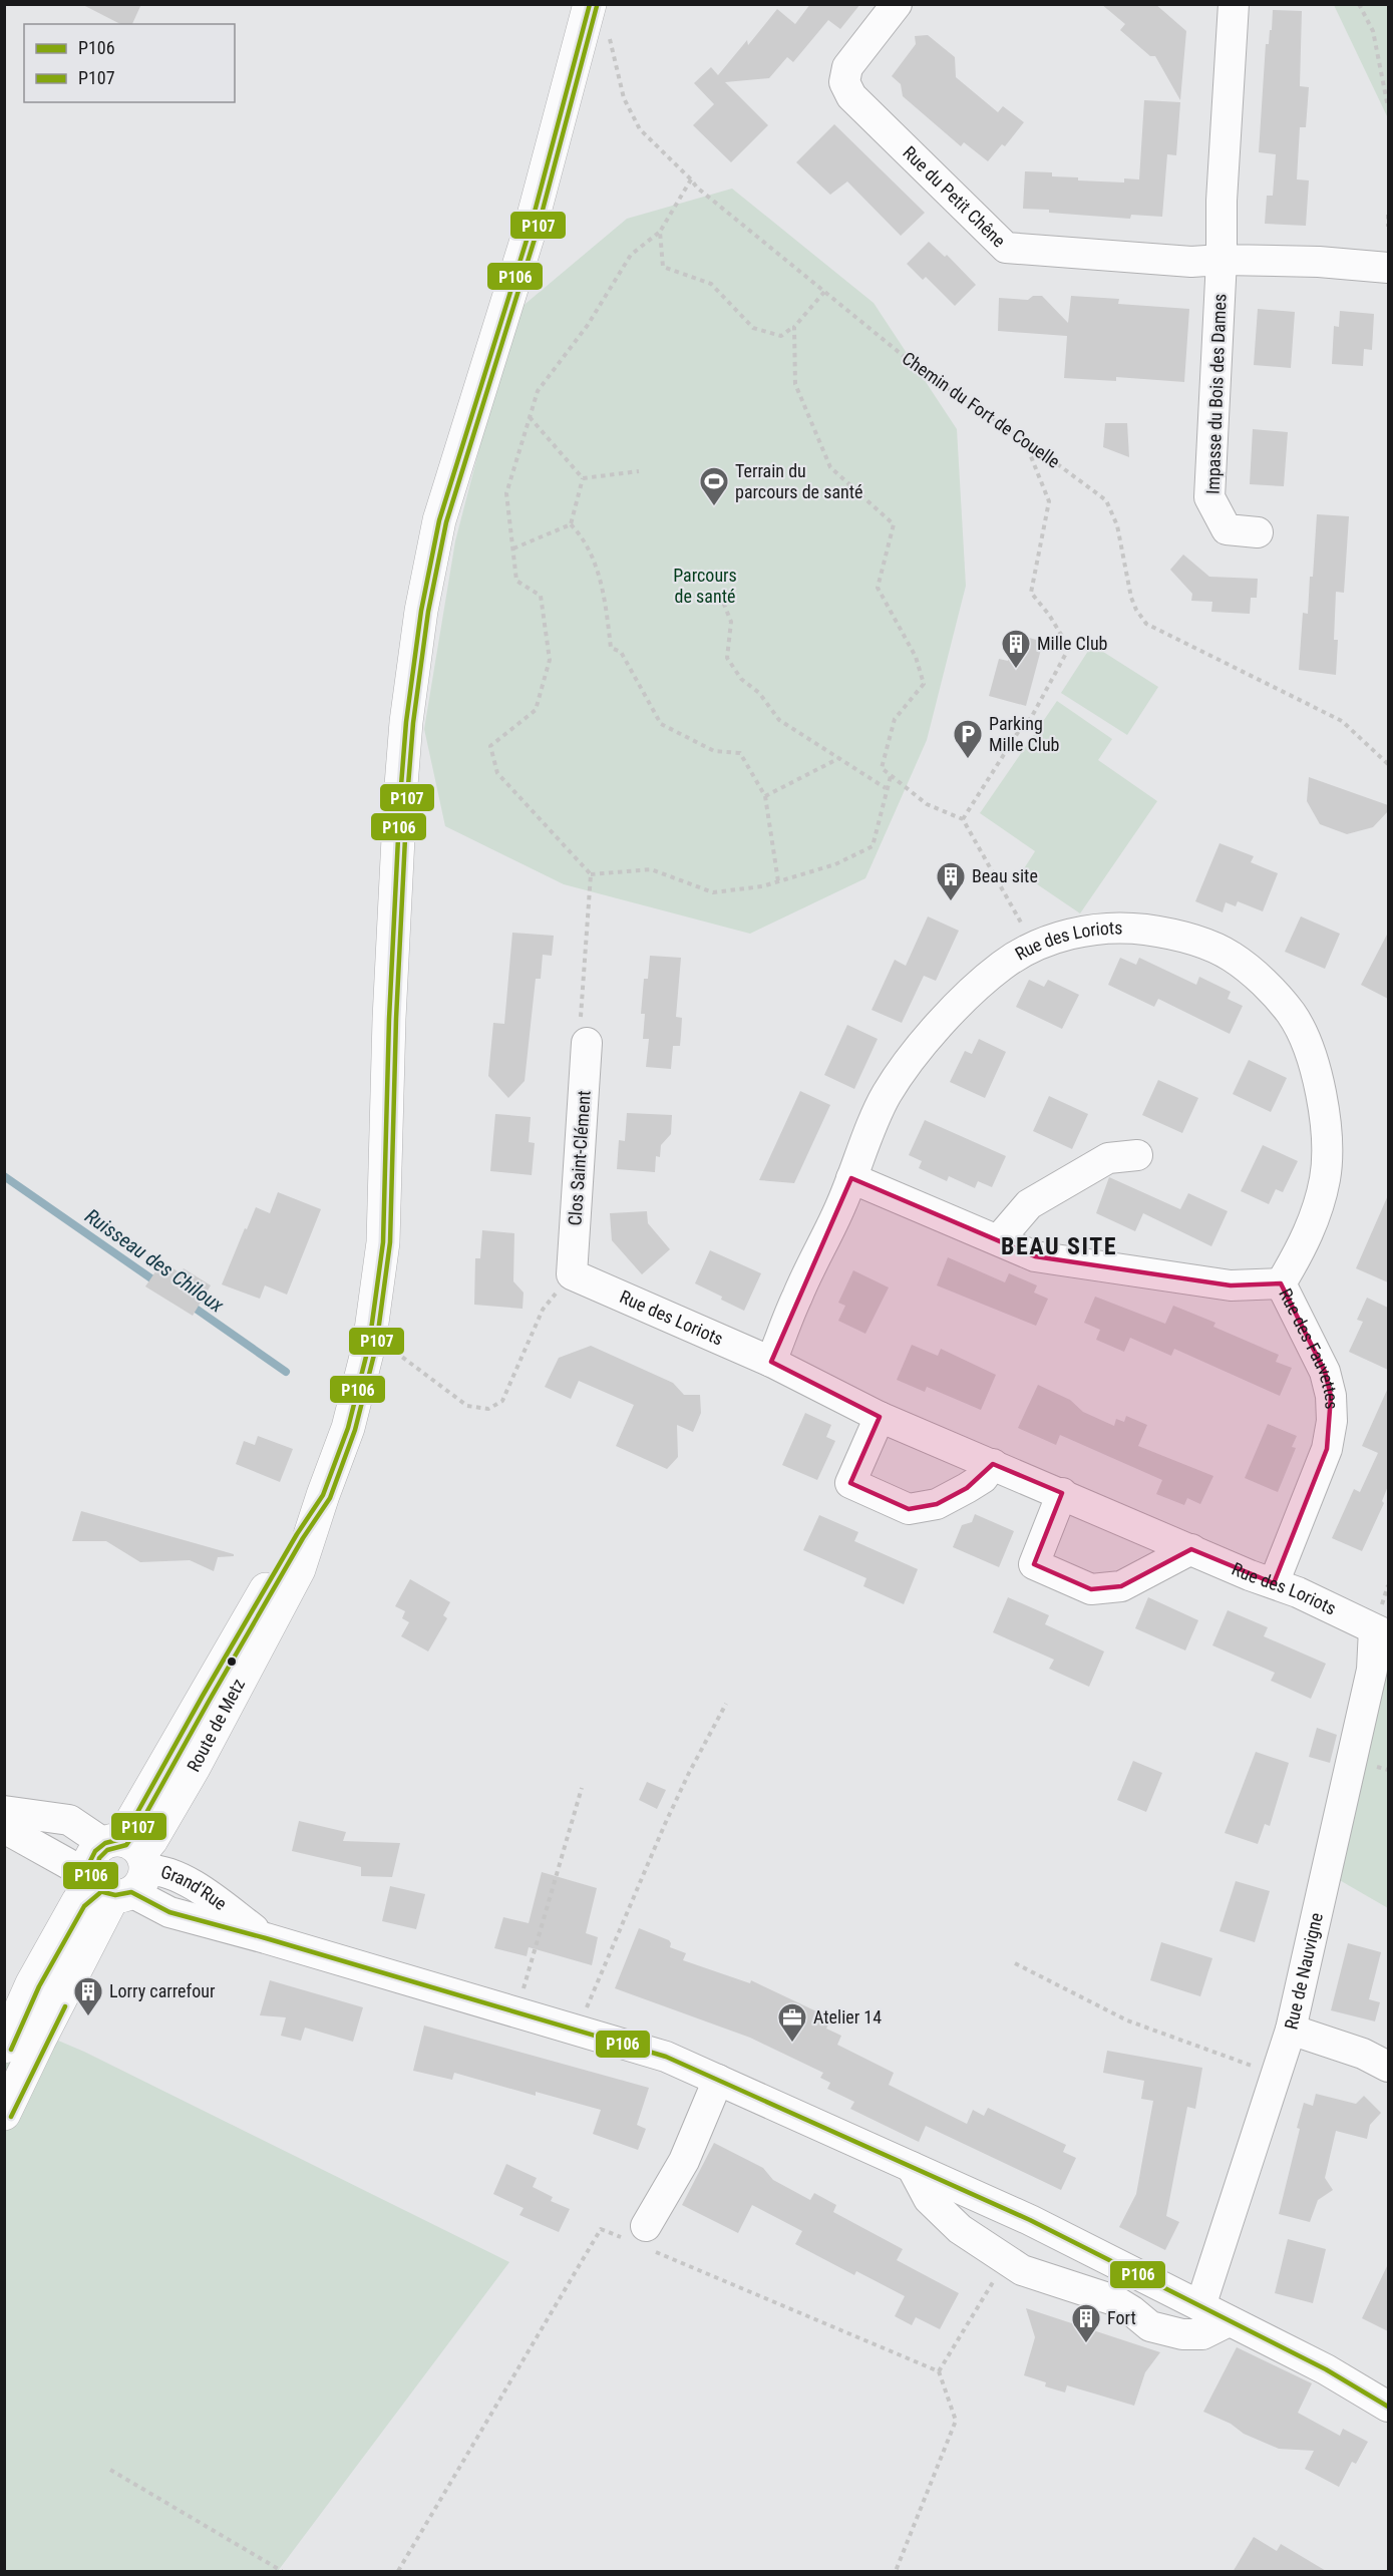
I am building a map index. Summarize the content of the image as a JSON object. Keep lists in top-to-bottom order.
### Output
{
  "streets": {
    "main road": ["Route de Metz"],
    "street": [
      "Rue du Petit Chêne",
      "Impasse du Bois des Dames",
      "Rue des Loriots",
      "Clos Saint-Clément",
      "Rue des Fauvettes",
      "Grand'Rue",
      "Rue de Nauvigne"
    ],
    "path": ["Chemin du Fort de Couelle"]
  },
  "crossings": [
    ["Rue du Petit Chêne", "Impasse du Bois des Dames"],
    ["Chemin du Fort de Couelle", "Route de Metz"],
    ["Rue des Loriots", "Clos Saint-Clément"],
    ["Rue des Loriots", "Rue des Fauvettes"],
    ["Rue des Loriots", "Rue de Nauvigne"],
    ["Route de Metz", "Grand'Rue"],
    ["Grand'Rue", "Rue de Nauvigne"]
  ],
  "districts": ["BEAU SITE"],
  "water": ["Ruisseau des Chiloux"],
  "parks": ["Parcours de santé"],
  "places": {
    "sports": ["Terrain du parcours de santé"],
    "building": [
      "Mille Club",
      "Beau site",
      "Lorry carrefour",
      "Fort"
    ],
    "parking": ["Parking Mille Club"],
    "office": ["Atelier 14"]
  },
  "lines": ["transit line P106", "transit line P107"],
  "legend": ["P106", "P107"]
}
